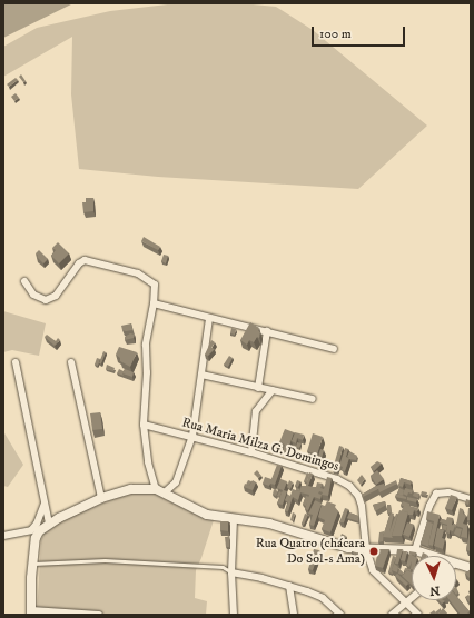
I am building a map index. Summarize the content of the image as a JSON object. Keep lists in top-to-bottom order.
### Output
{
  "streets": {
    "street": ["Rua Maria Milza G. Domingos"]
  },
  "places": ["Rua Quatro (chácara Do Sol-s Ama)"],
  "scale_bar": "100 m",
  "north": "bottom"
}
